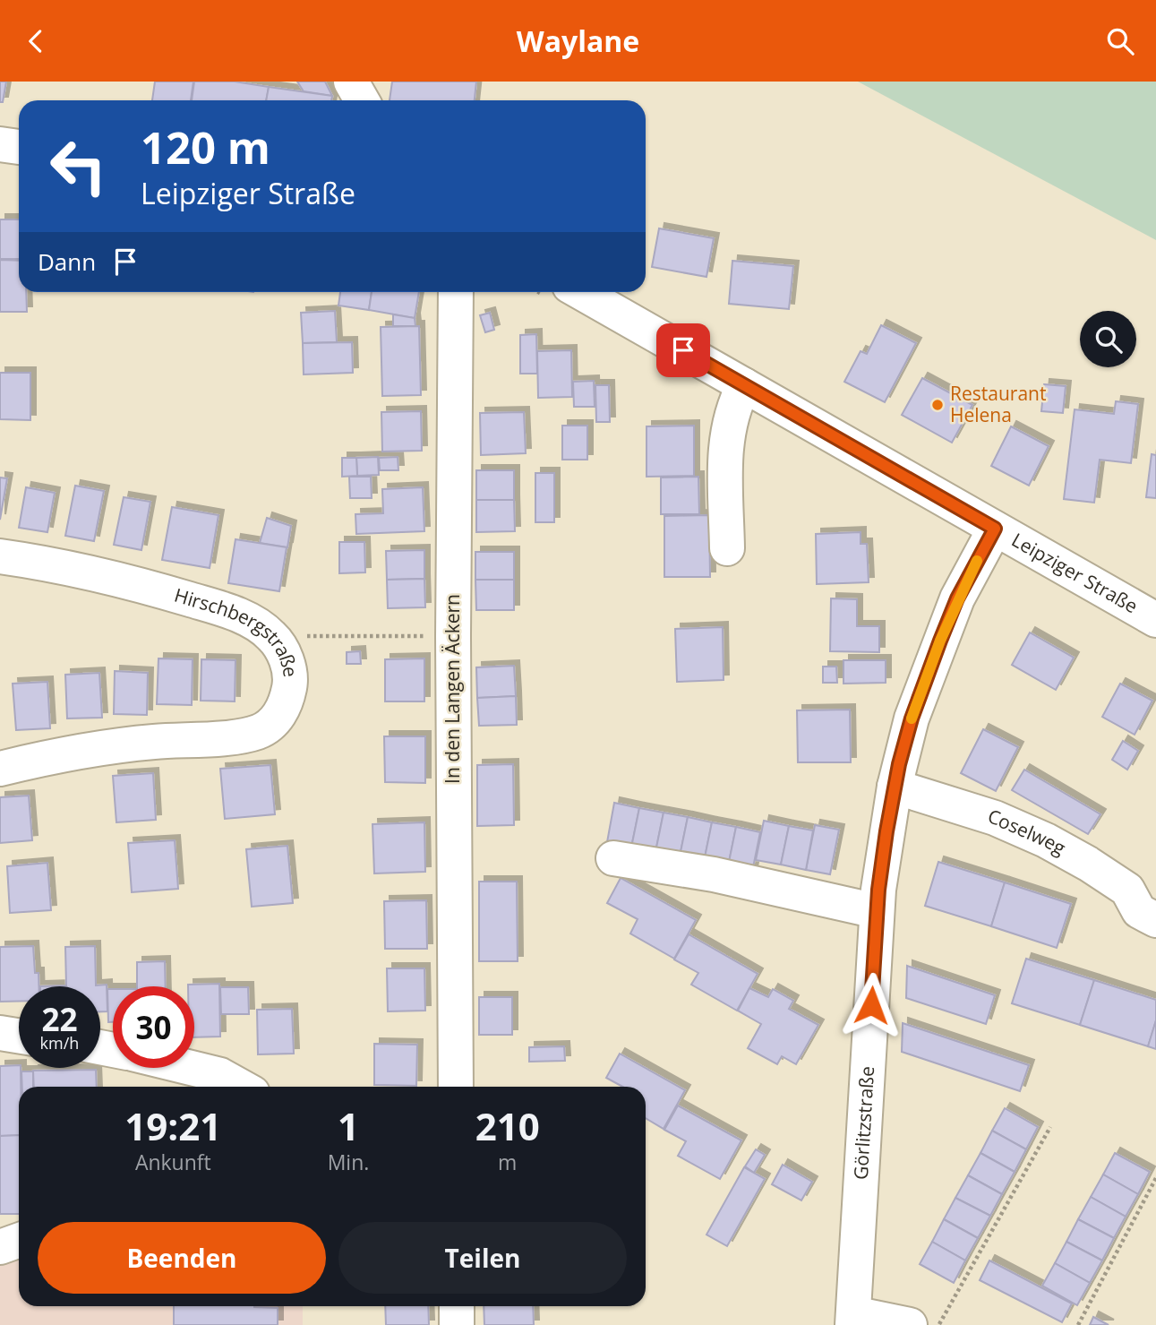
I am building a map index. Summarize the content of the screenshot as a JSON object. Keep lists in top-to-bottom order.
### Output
{
  "streets": {
    "street": [
      "Leipziger Straße",
      "Hirschbergstraße",
      "In den Langen Äckern",
      "Coselweg",
      "Görlitzstraße"
    ]
  },
  "crossings": [
    ["Leipziger Straße", "Görlitzstraße"],
    ["Coselweg", "Görlitzstraße"]
  ],
  "places": ["Restaurant Helena"],
  "page": {
    "header": "Waylane",
    "turn": ["120 m", "Leipziger Straße"],
    "then": "Dann",
    "speed": "22 km/h",
    "limit": "30",
    "eta": [
      "19:21",
      "Ankunft",
      "1",
      "Min.",
      "210",
      "m"
    ],
    "buttons": ["Beenden", "Teilen"]
  }
}
